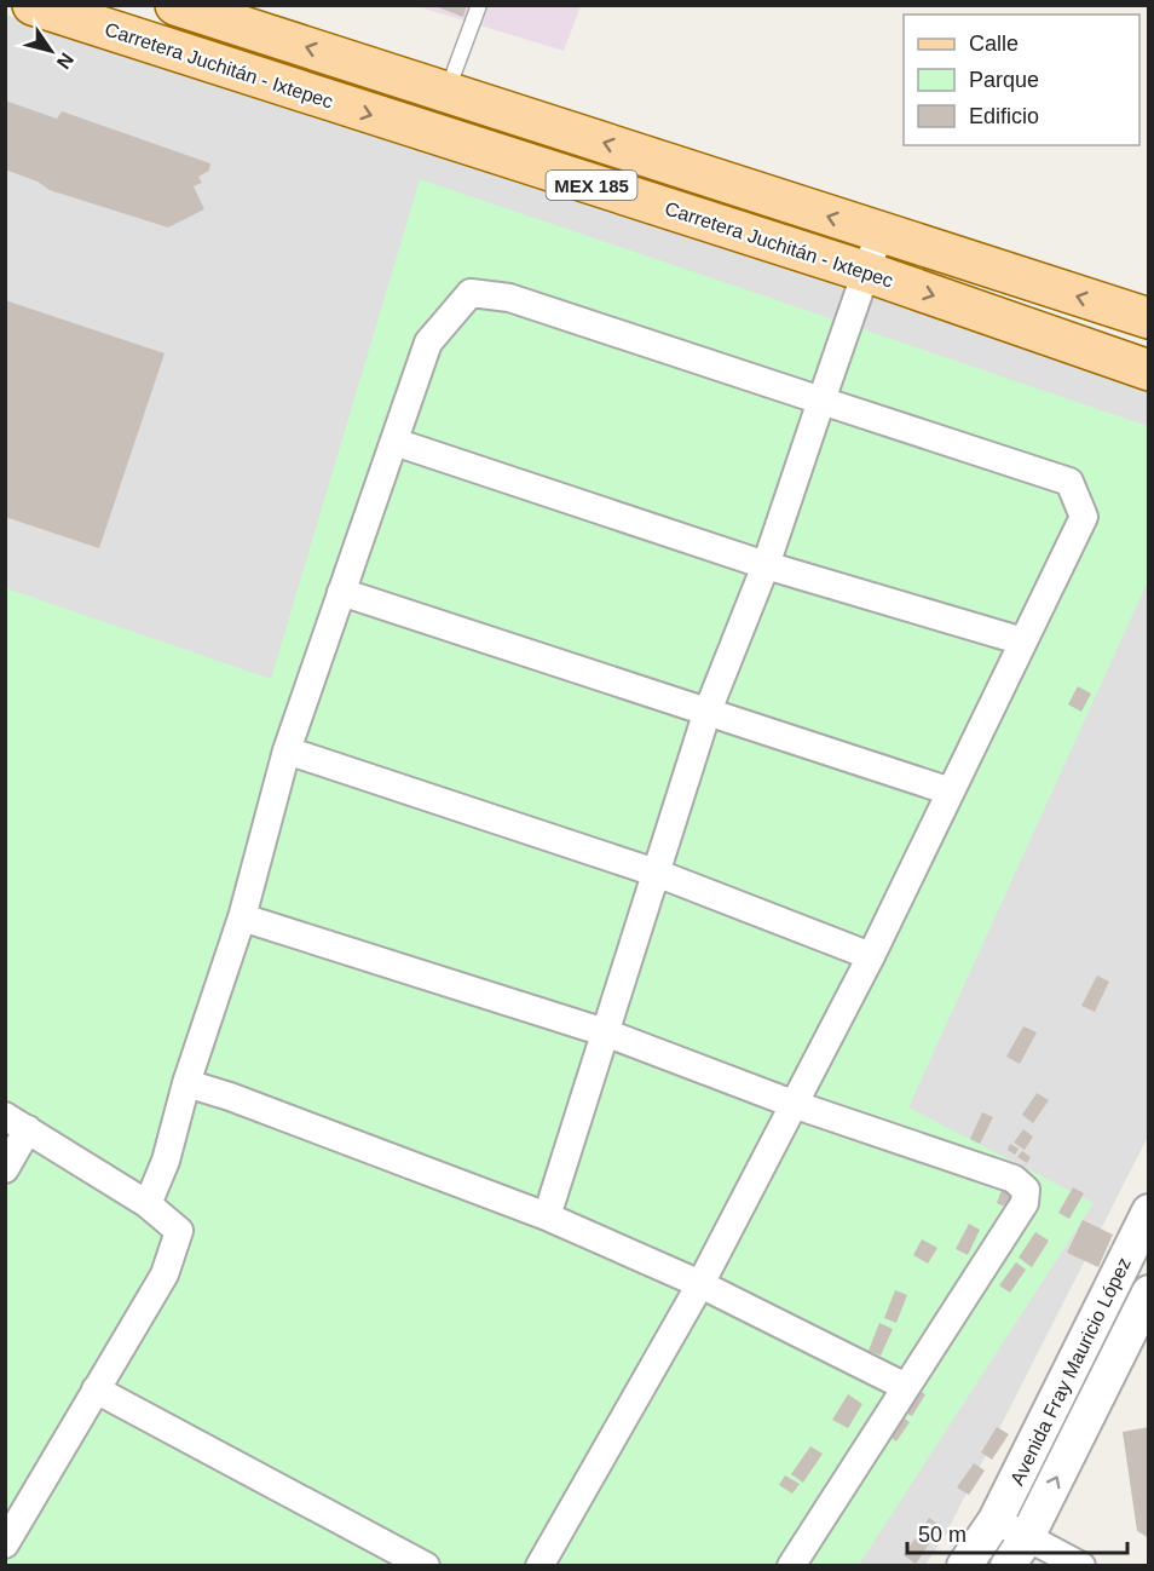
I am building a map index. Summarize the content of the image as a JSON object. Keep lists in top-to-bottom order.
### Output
{
  "streets": {
    "main road": ["Carretera Juchitán - Ixtepec", "MEX 185"],
    "street": ["Avenida Fray Mauricio López"]
  },
  "legend": ["Calle", "Parque", "Edificio"],
  "scale_bar": "50 m",
  "north": "bottom right"
}
